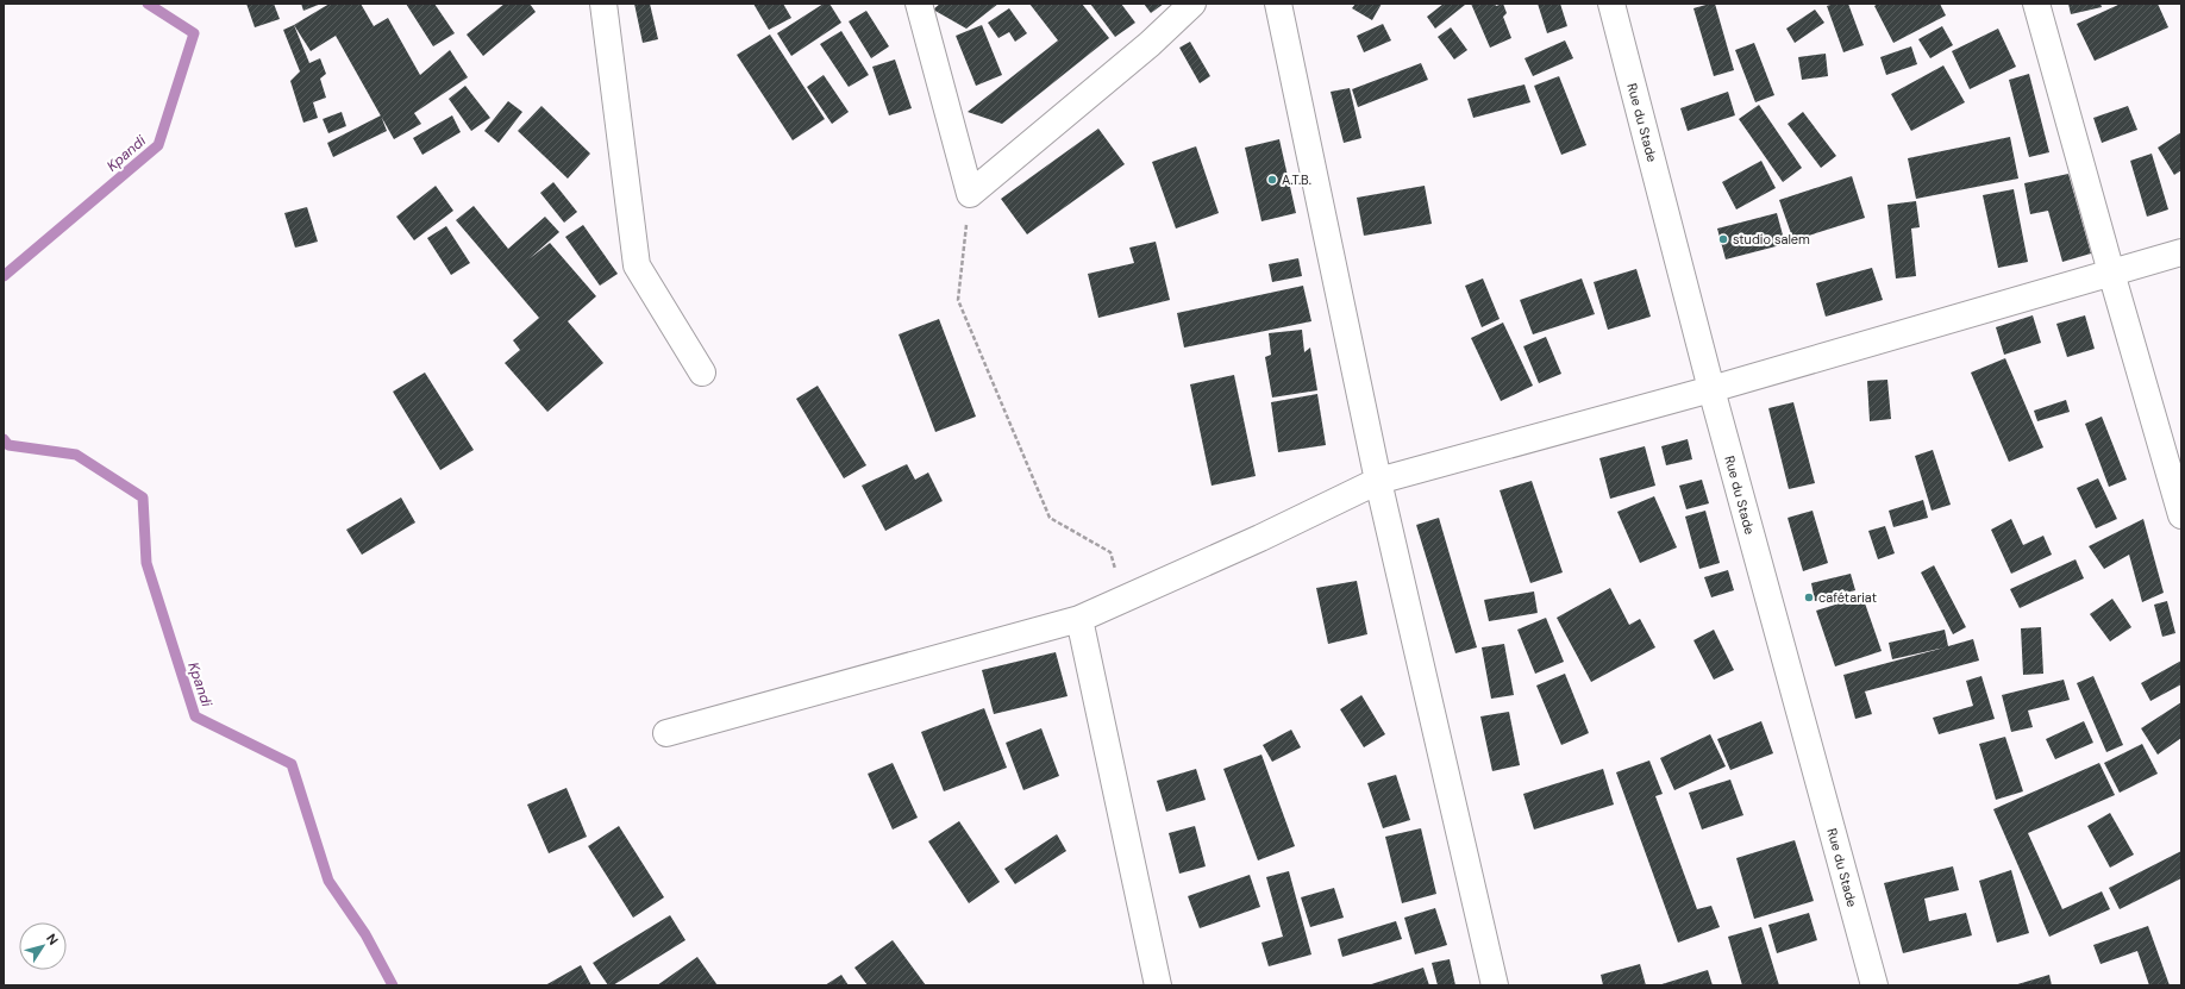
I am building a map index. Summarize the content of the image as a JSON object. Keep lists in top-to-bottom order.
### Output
{
  "streets": {
    "street": ["Rue du Stade"]
  },
  "water": ["Kpandi"],
  "places": ["A.T.B.", "studio salem", "cafétariat"],
  "north": "top right"
}
